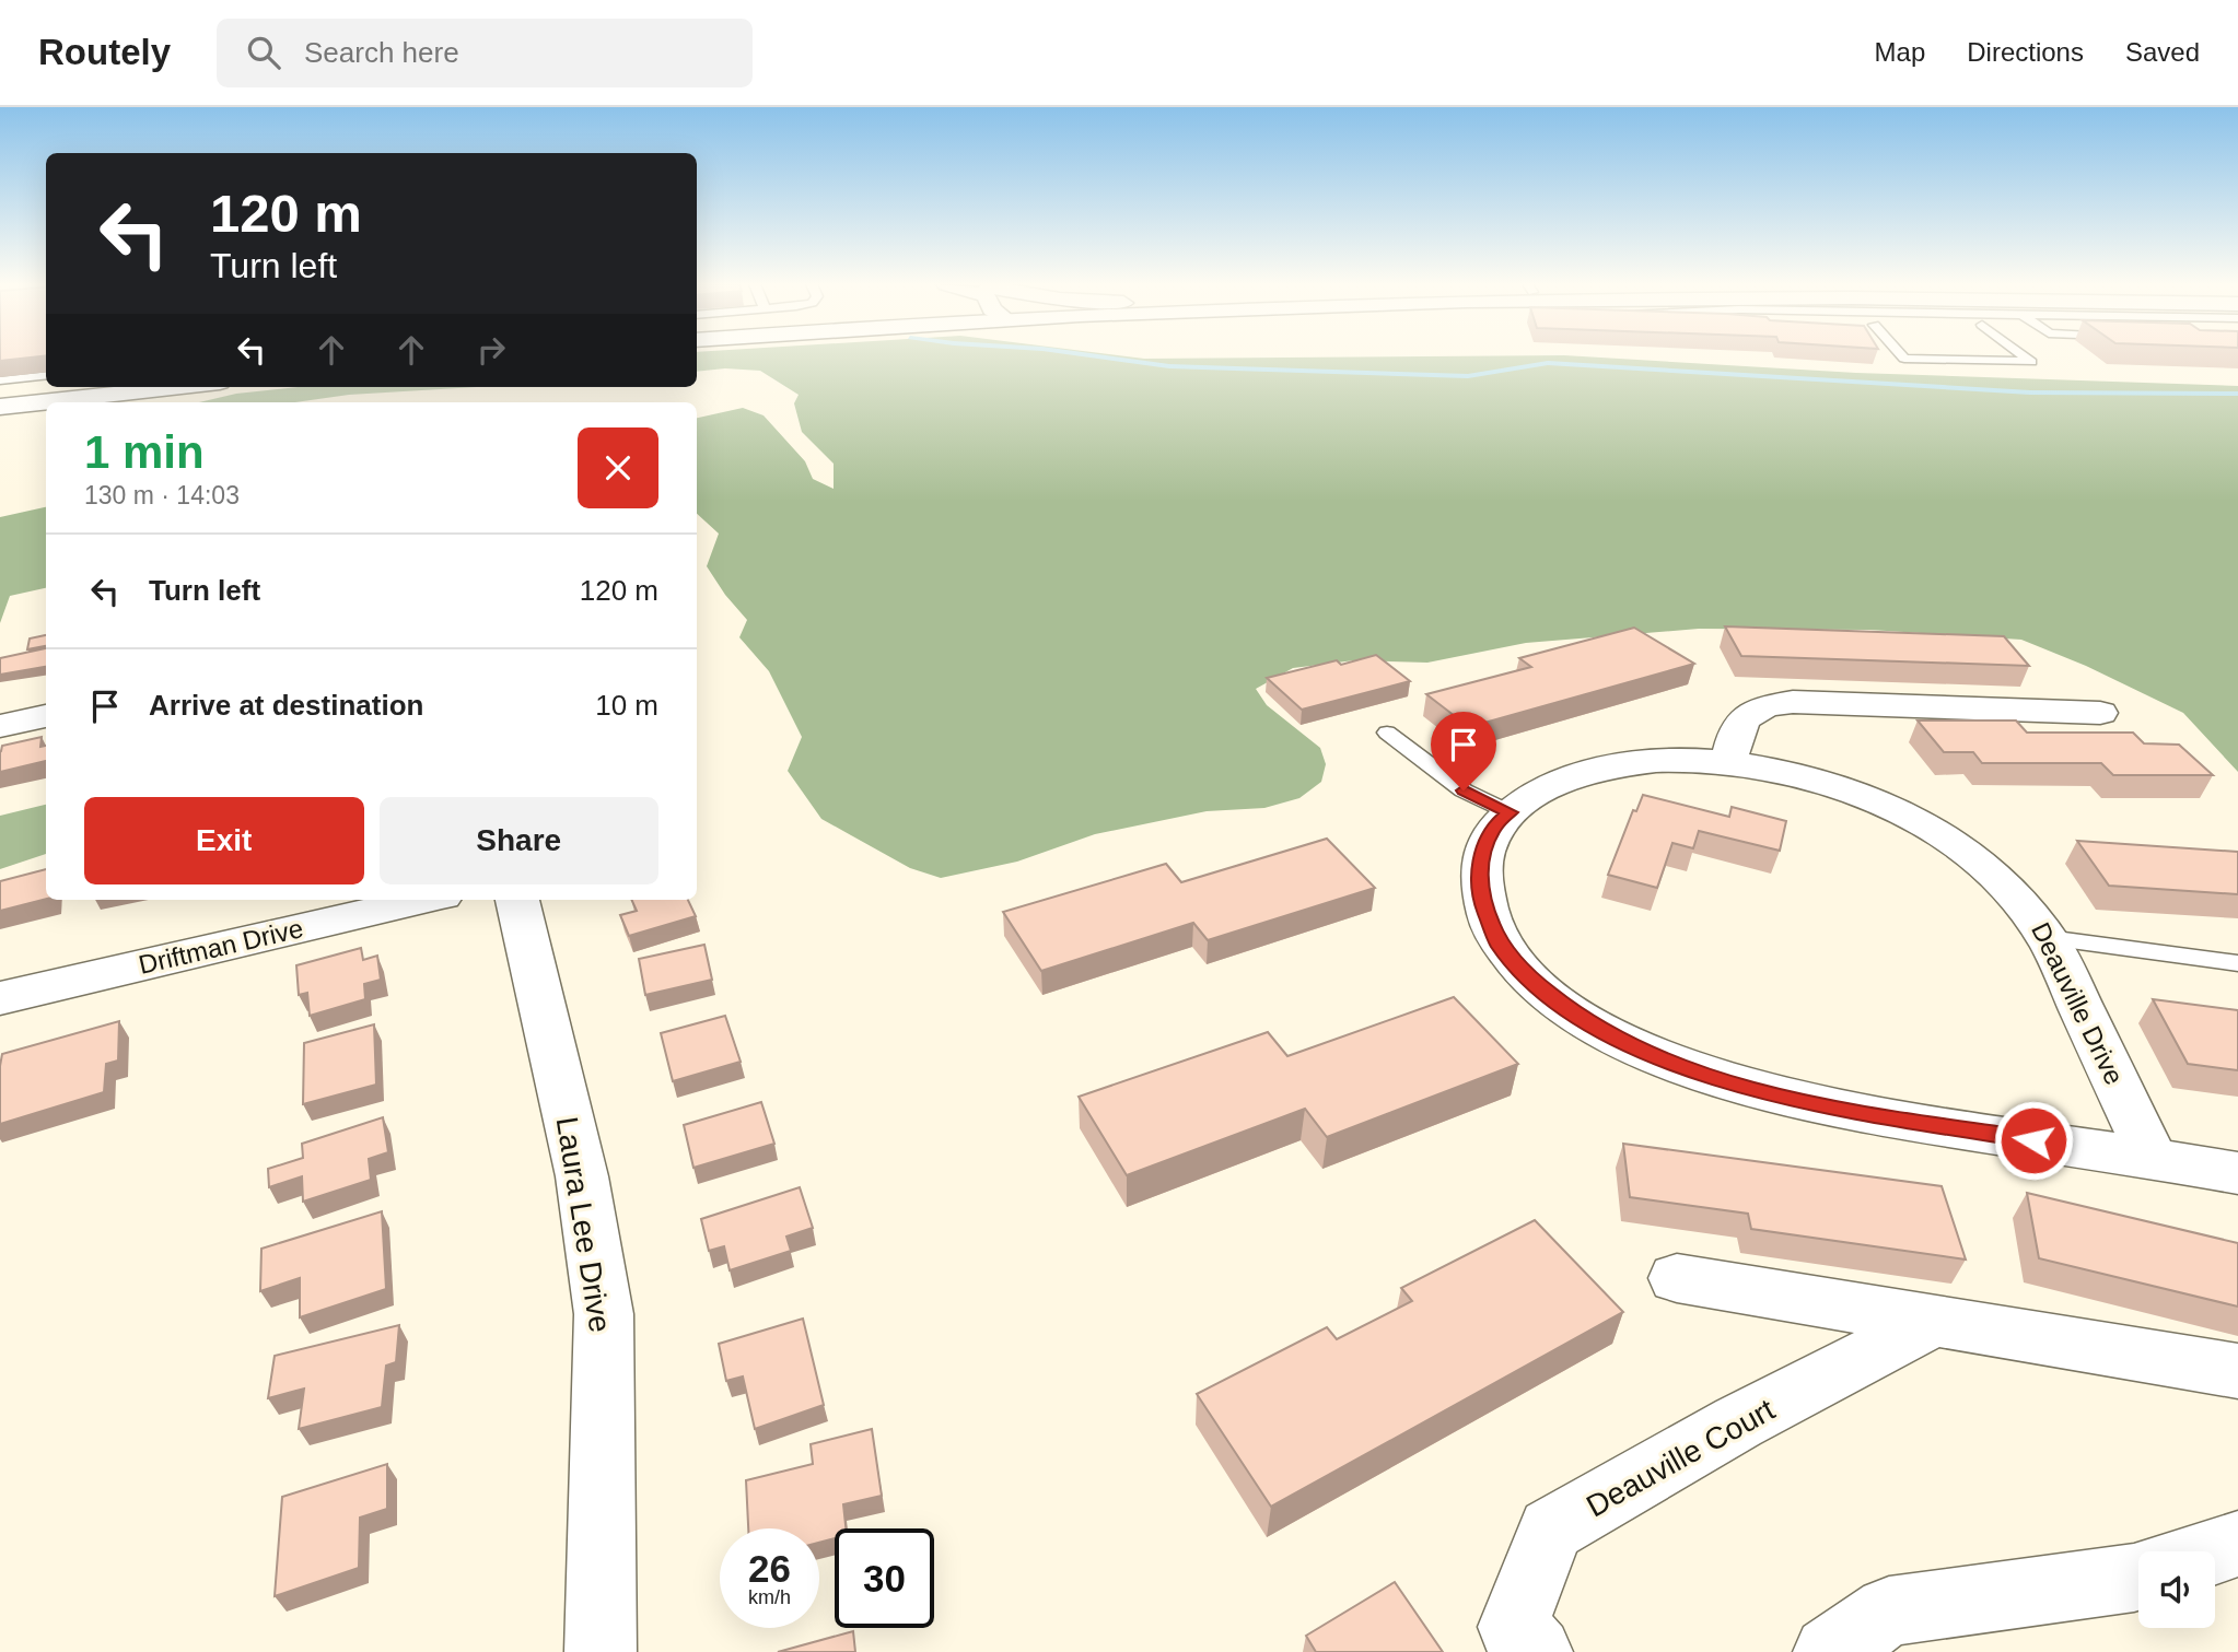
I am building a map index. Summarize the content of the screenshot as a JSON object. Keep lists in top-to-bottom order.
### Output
{
  "streets": {
    "main road": [
      "Driftman Drive",
      "Deauville Drive",
      "Laura Lee Drive",
      "Deauville Court"
    ]
  },
  "page": {
    "header": "Routely",
    "search": "Search here",
    "nav": ["Map", "Directions", "Saved"],
    "turn": ["120 m", "Turn left"],
    "heading": ["1 min", "130 m · 14:03"],
    "list": [
      {
        "name": "Turn left",
        "value": "120 m"
      },
      {
        "name": "Arrive at destination",
        "value": "10 m"
      }
    ],
    "buttons": ["Exit", "Share"],
    "speed": "26 km/h",
    "limit": "30"
  }
}
